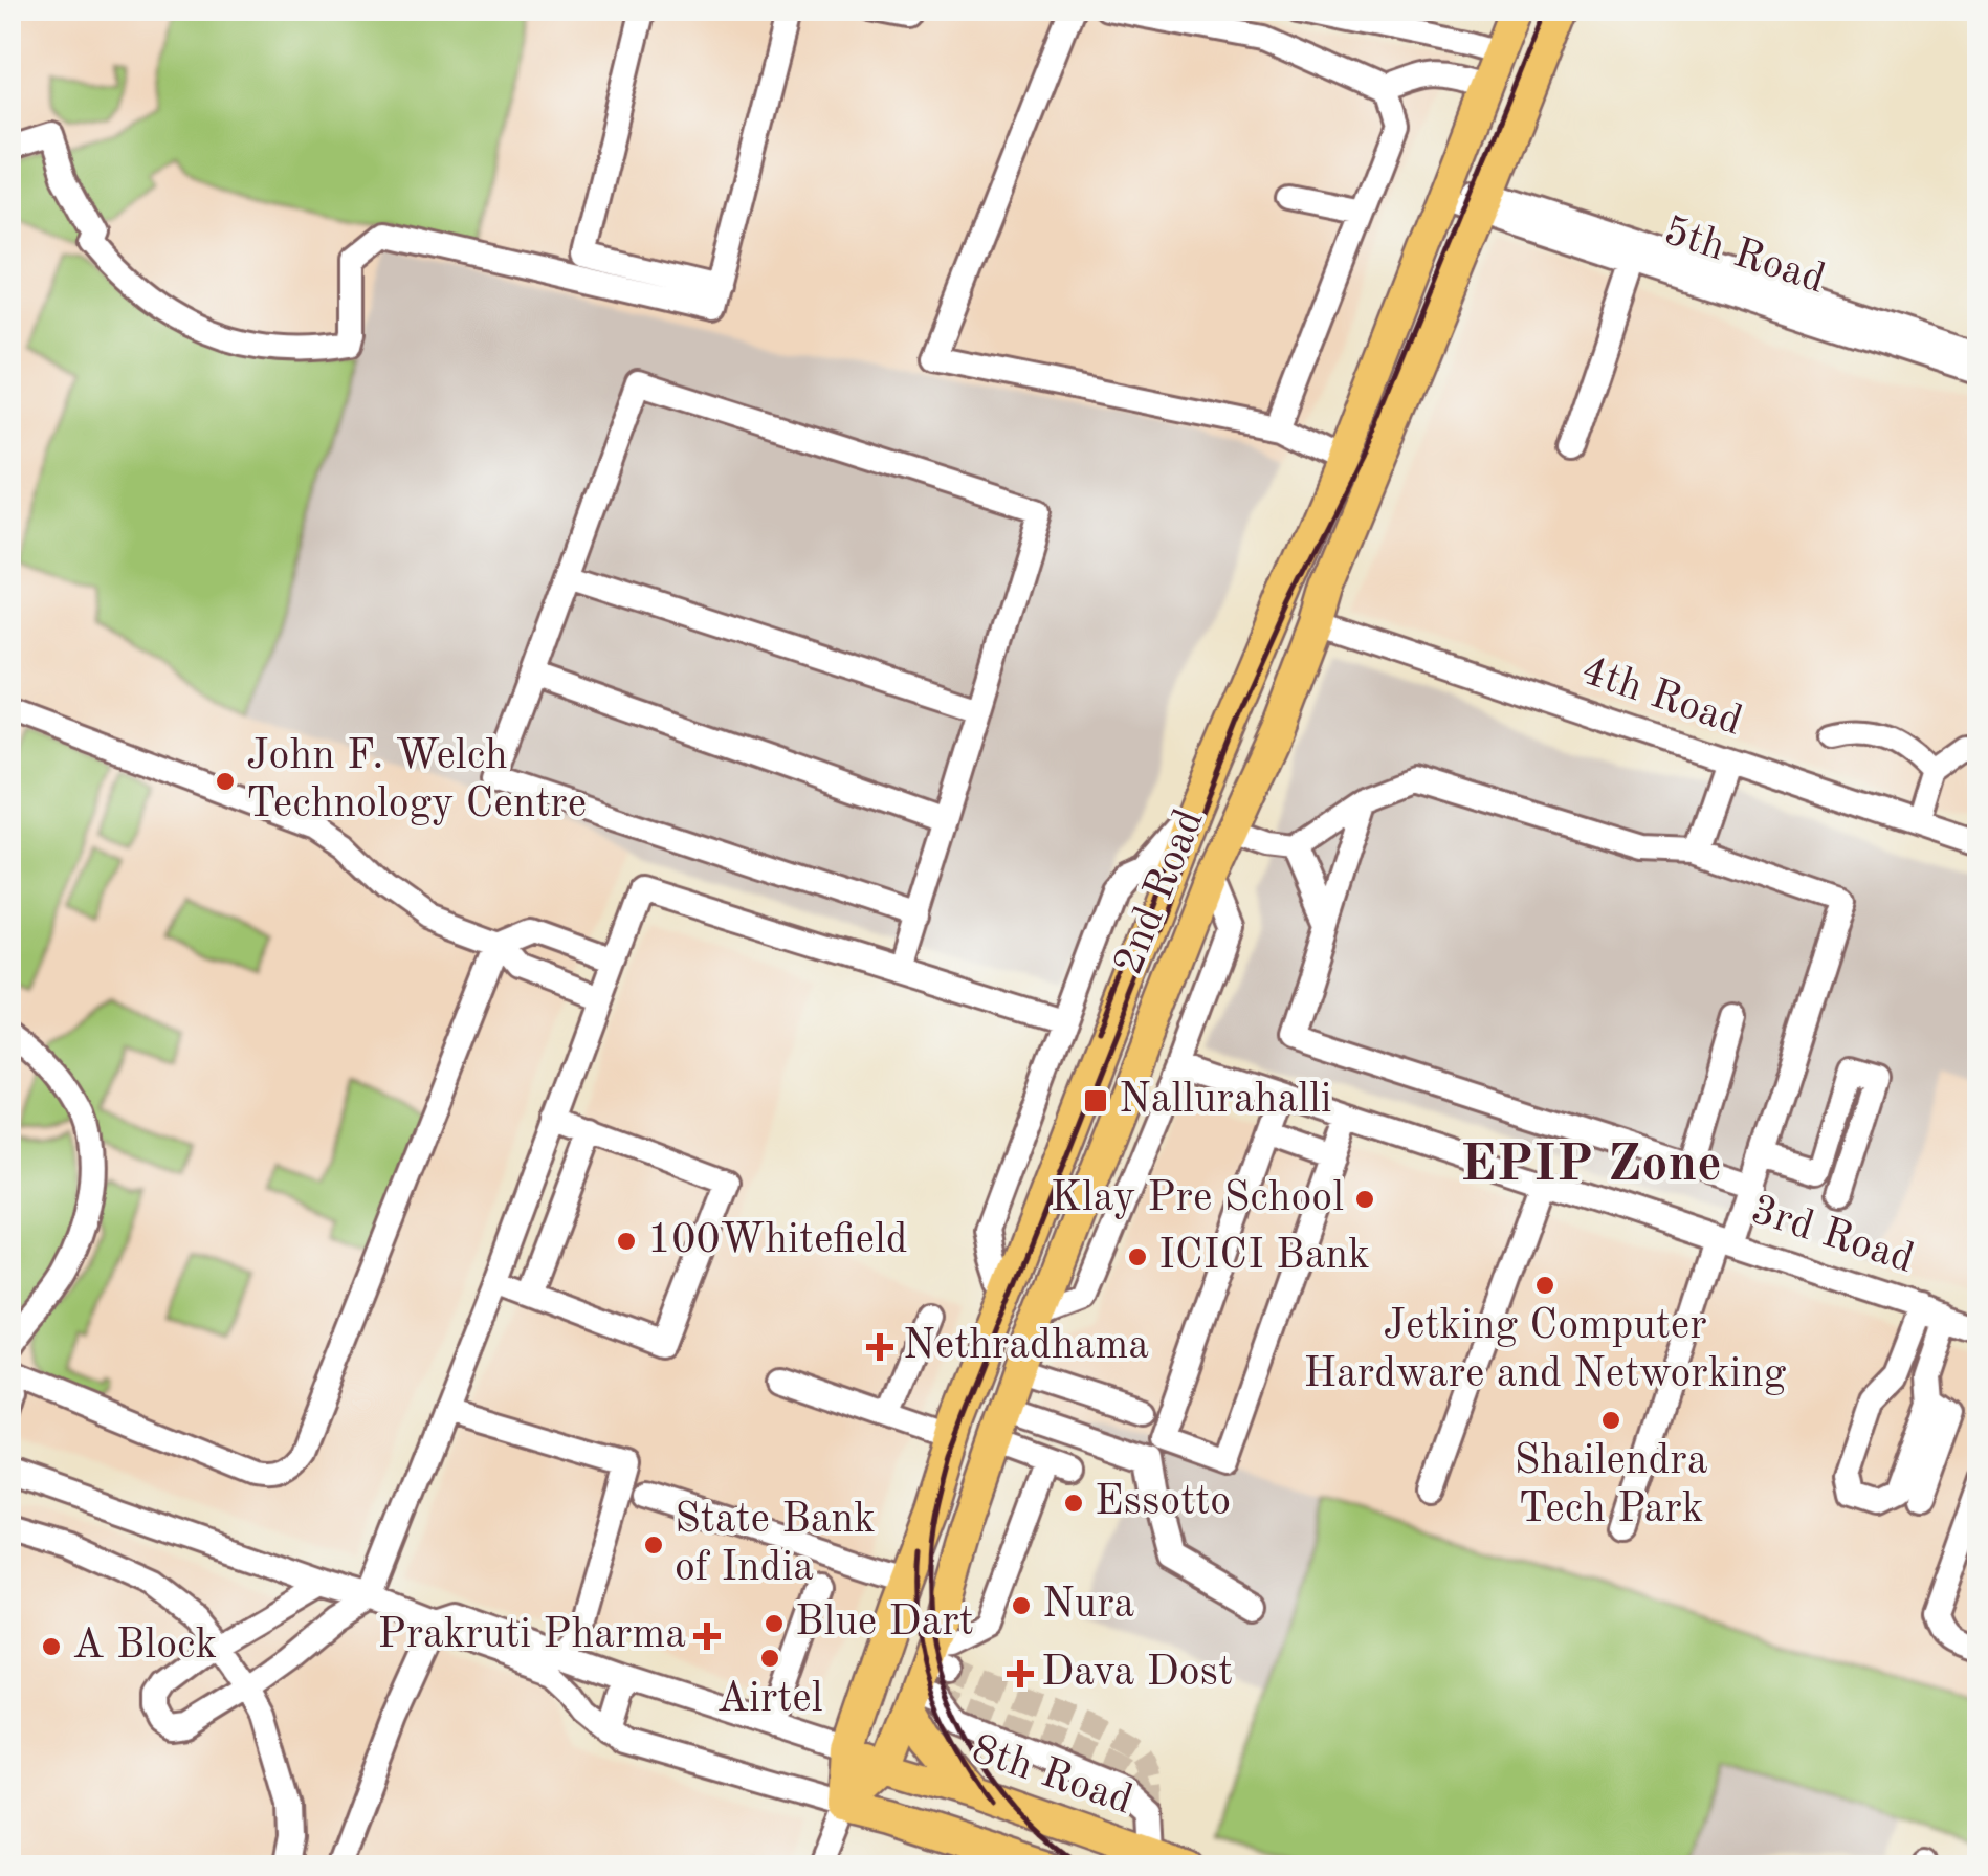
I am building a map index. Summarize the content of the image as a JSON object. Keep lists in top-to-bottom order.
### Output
{
  "streets": {
    "main road": ["2nd Road", "8th Road"],
    "street": ["5th Road", "4th Road", "3rd Road"]
  },
  "crossings": [
    ["5th Road", "2nd Road"],
    ["4th Road", "2nd Road"],
    ["2nd Road", "8th Road"]
  ],
  "districts": ["EPIP Zone"],
  "places": {
    "other": [
      "John F. Welch Technology Centre",
      "Klay Pre School",
      "100Whitefield",
      "ICICI Bank",
      "Jetking Computer Hardware and Networking",
      "Shailendra Tech Park",
      "Essotto",
      "State Bank of India",
      "Nura",
      "Blue Dart",
      "A Block",
      "Airtel"
    ],
    "transit": ["Nallurahalli"],
    "health": ["Nethradhama", "Prakruti Pharma", "Dava Dost"]
  }
}
